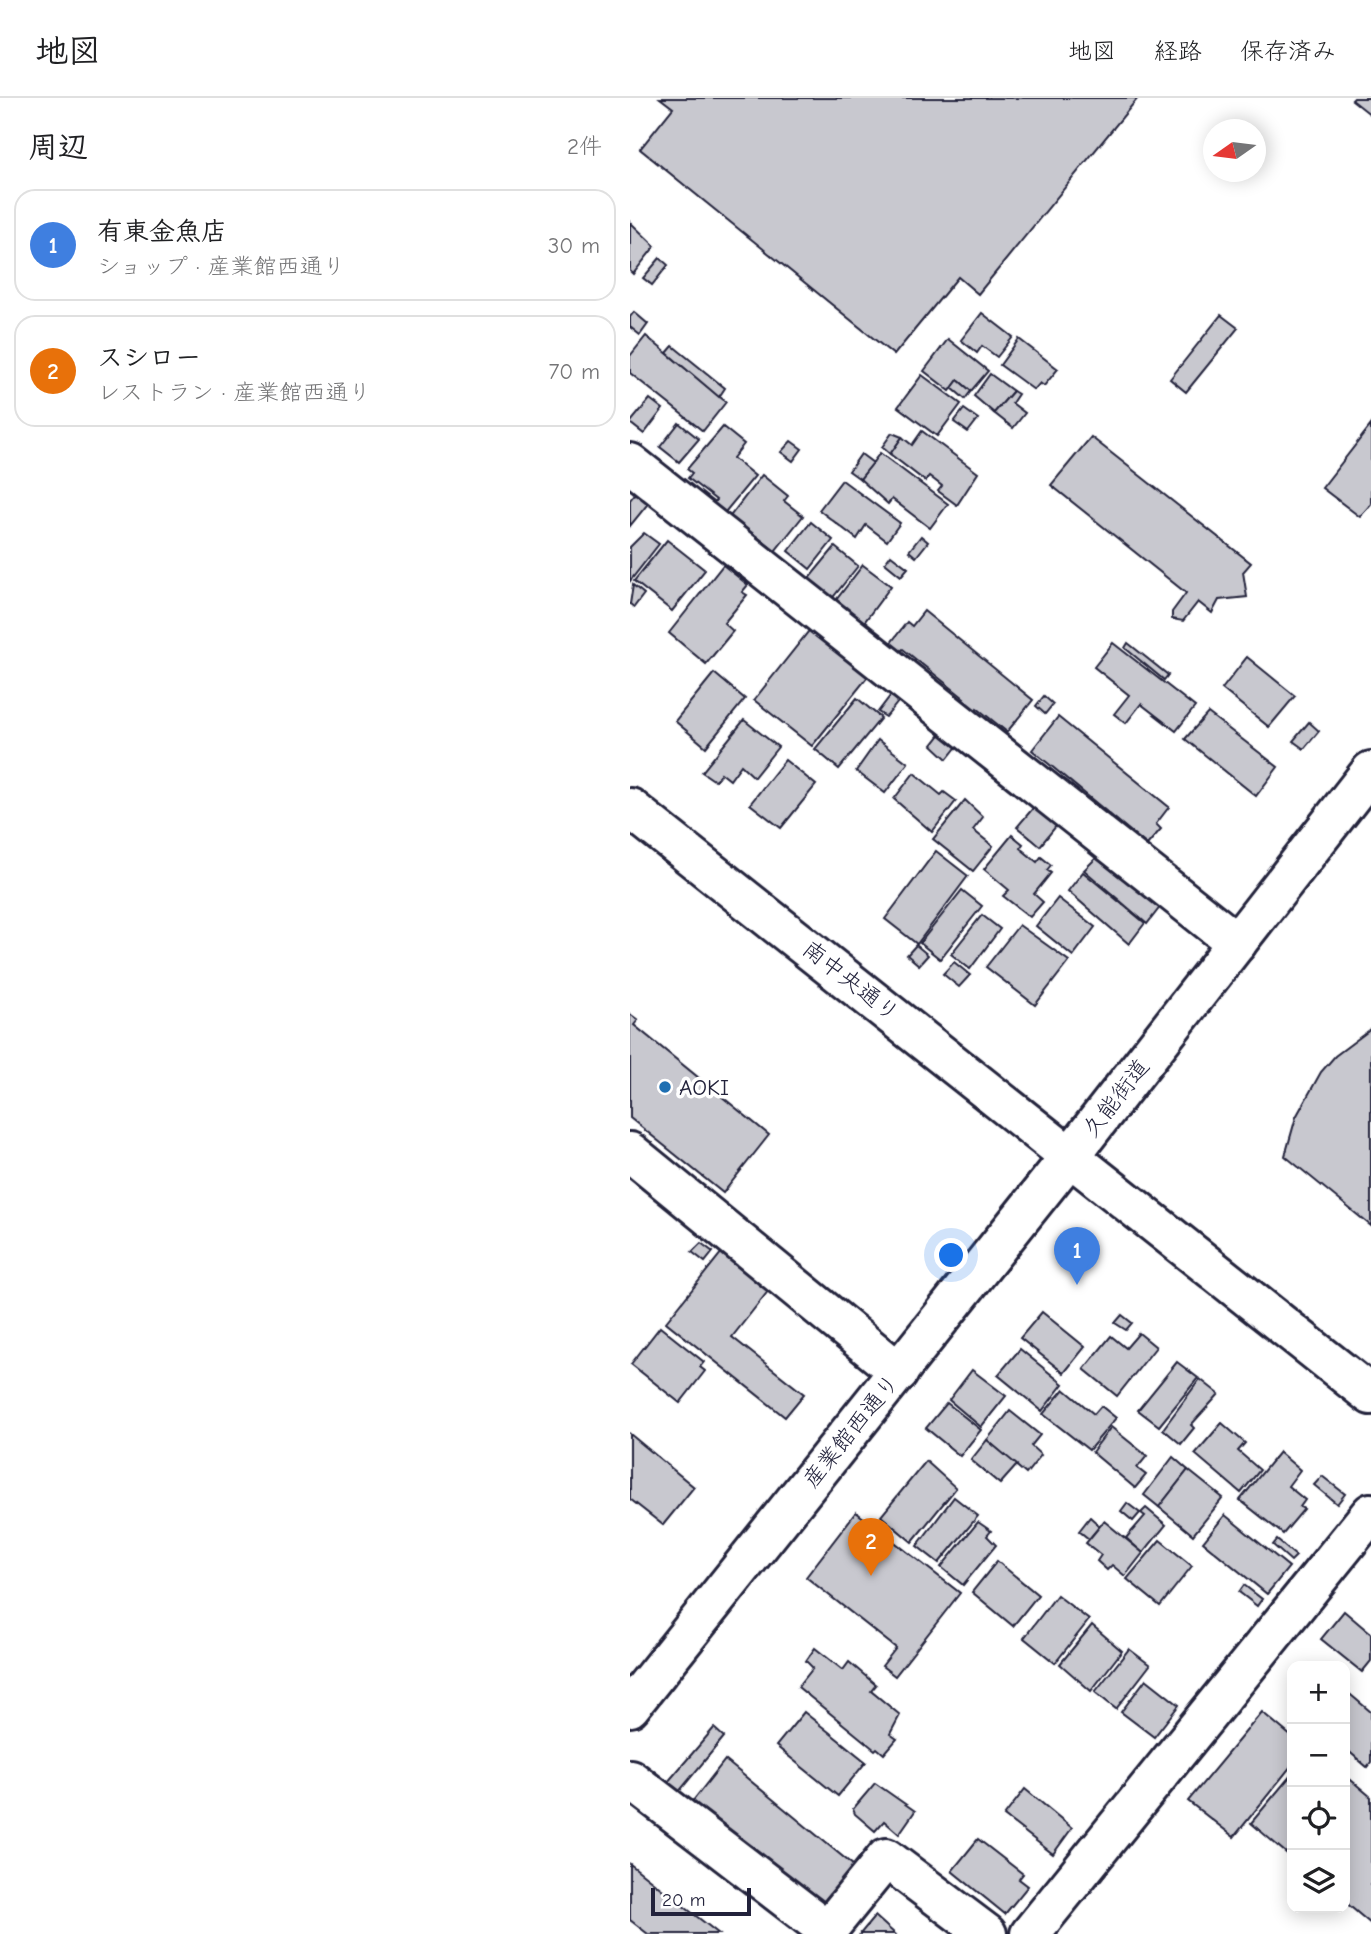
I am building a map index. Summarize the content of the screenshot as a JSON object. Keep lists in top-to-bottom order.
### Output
{
  "streets": {
    "street": ["南中央通り", "久能街道", "産業館西通り"]
  },
  "crossings": [
    ["南中央通り", "久能街道"],
    ["南中央通り", "産業館西通り"],
    ["久能街道", "産業館西通り"]
  ],
  "places": ["AOKI"],
  "scale_bar": "20 m",
  "north": "left",
  "page": {
    "header": "地図",
    "nav": ["地図", "経路", "保存済み"],
    "heading": ["周辺", "2件"],
    "list": [
      {
        "mark": "1",
        "name": "有東金魚店",
        "note": "ショップ · 産業館西通り",
        "value": "30 m"
      },
      {
        "mark": "2",
        "name": "スシロー",
        "note": "レストラン · 産業館西通り",
        "value": "70 m"
      }
    ],
    "pins": ["1", "2"],
    "map_buttons": ["+", "−"],
    "scale": "20 m"
  }
}
